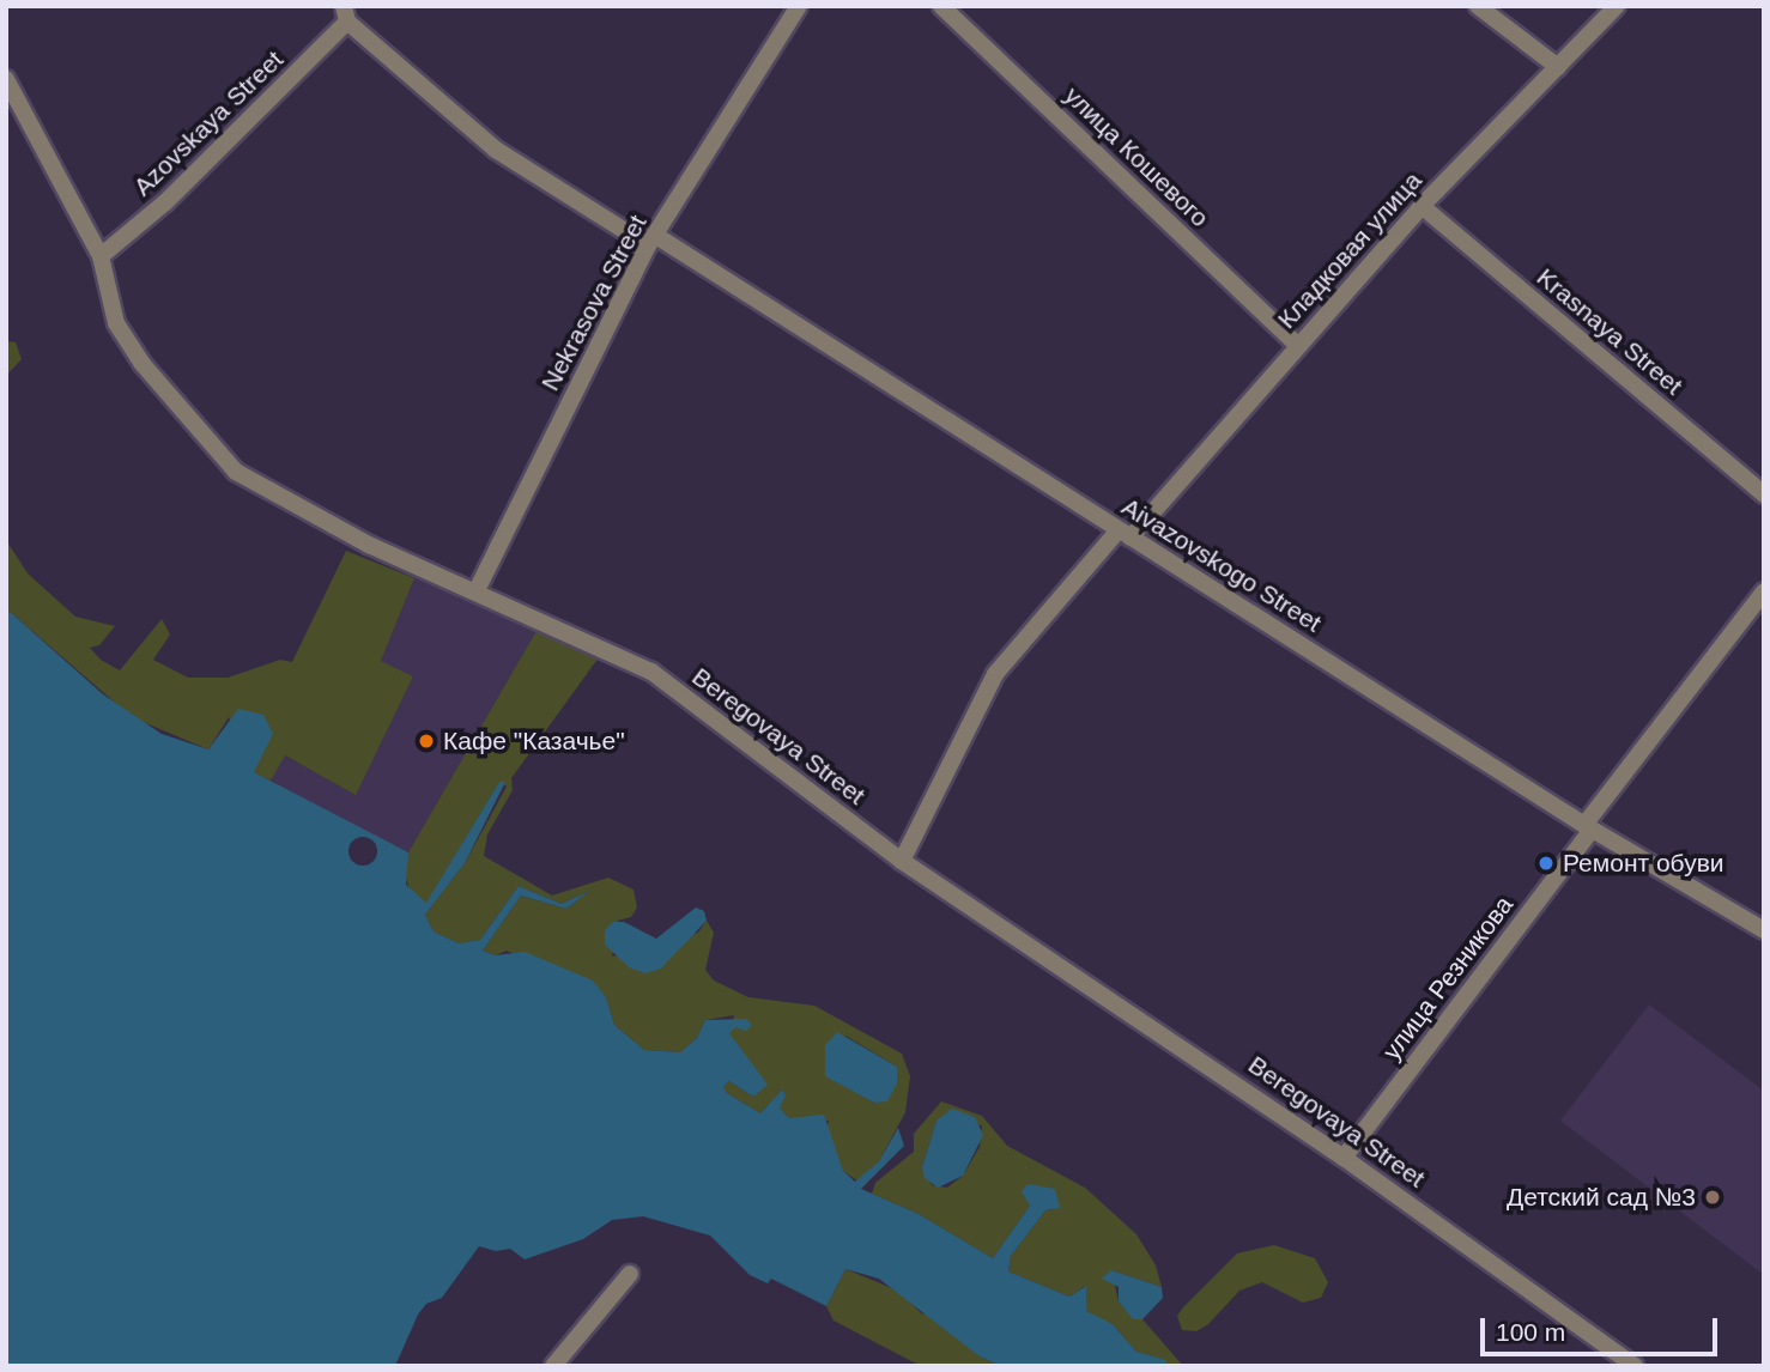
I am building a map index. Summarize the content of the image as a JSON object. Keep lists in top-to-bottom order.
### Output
{
  "streets": {
    "street": [
      "Azovskaya Street",
      "улица Кошевого",
      "Кладковая улица",
      "Nekrasova Street",
      "Krasnaya Street",
      "Aivazovskogo Street",
      "Beregovaya Street",
      "улица Резникова"
    ]
  },
  "crossings": [
    ["Azovskaya Street", "Aivazovskogo Street"],
    ["Azovskaya Street", "Beregovaya Street"],
    ["улица Кошевого", "Кладковая улица"],
    ["Кладковая улица", "Krasnaya Street"],
    ["Кладковая улица", "Aivazovskogo Street"],
    ["Кладковая улица", "Beregovaya Street"],
    ["Nekrasova Street", "Aivazovskogo Street"],
    ["Nekrasova Street", "Beregovaya Street"],
    ["Aivazovskogo Street", "улица Резникова"],
    ["Beregovaya Street", "улица Резникова"]
  ],
  "places": ["Кафе \"Казачье\"", "Ремонт обуви", "Детский сад №3"],
  "scale_bar": "100 m"
}
